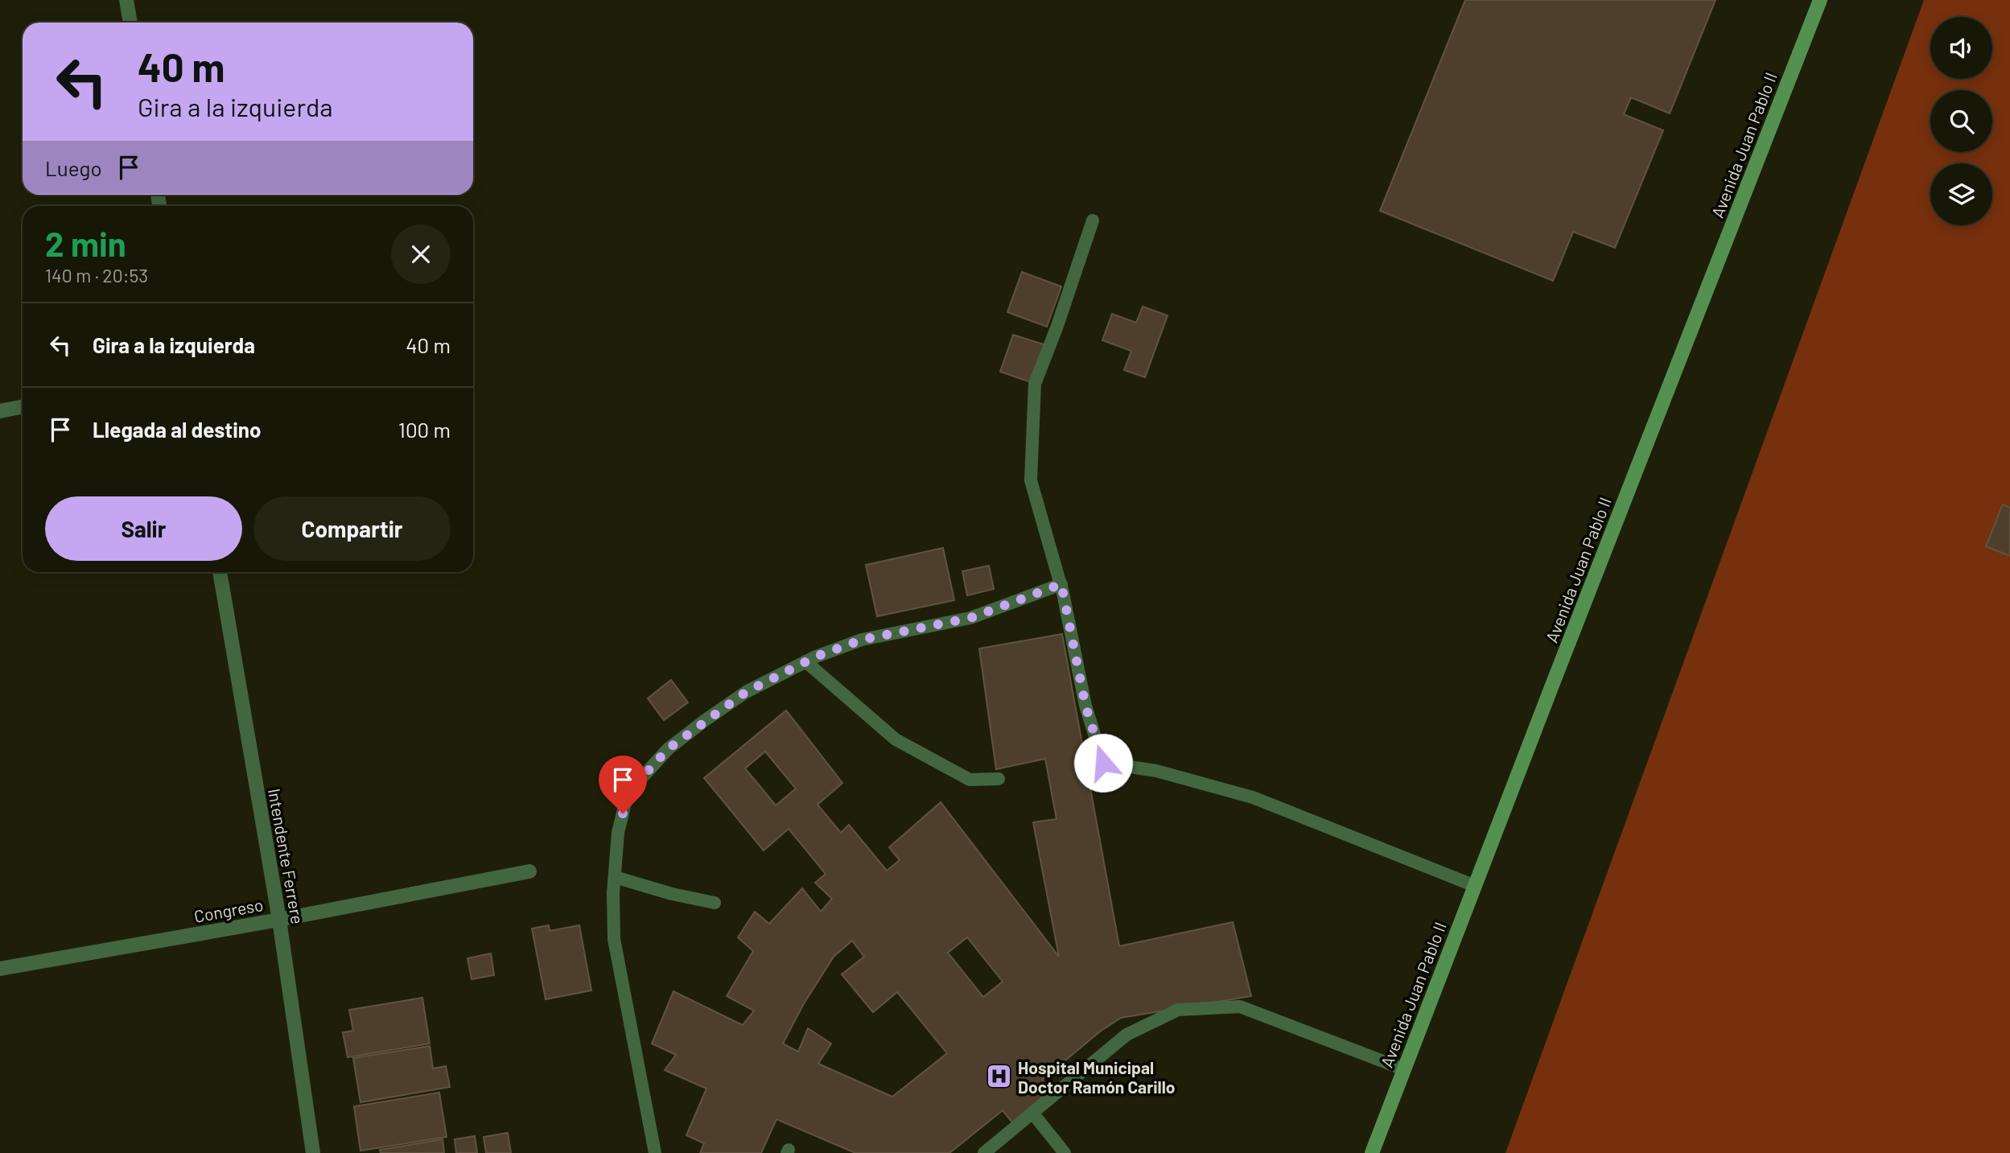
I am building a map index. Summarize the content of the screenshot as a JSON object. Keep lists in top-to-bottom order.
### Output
{
  "streets": {
    "main road": ["Avenida Juan Pablo II"],
    "street": ["Intendente Ferrere", "Congreso"]
  },
  "crossings": [
    ["Intendente Ferrere", "Congreso"]
  ],
  "places": {
    "hospital": ["Hospital Municipal Doctor Ramón Carillo"]
  },
  "page": {
    "turn": ["40 m", "Gira a la izquierda"],
    "then": "Luego",
    "heading": ["2 min", "140 m · 20:53"],
    "list": [
      {
        "name": "Gira a la izquierda",
        "value": "40 m"
      },
      {
        "name": "Llegada al destino",
        "value": "100 m"
      }
    ],
    "buttons": ["Salir", "Compartir"]
  }
}
